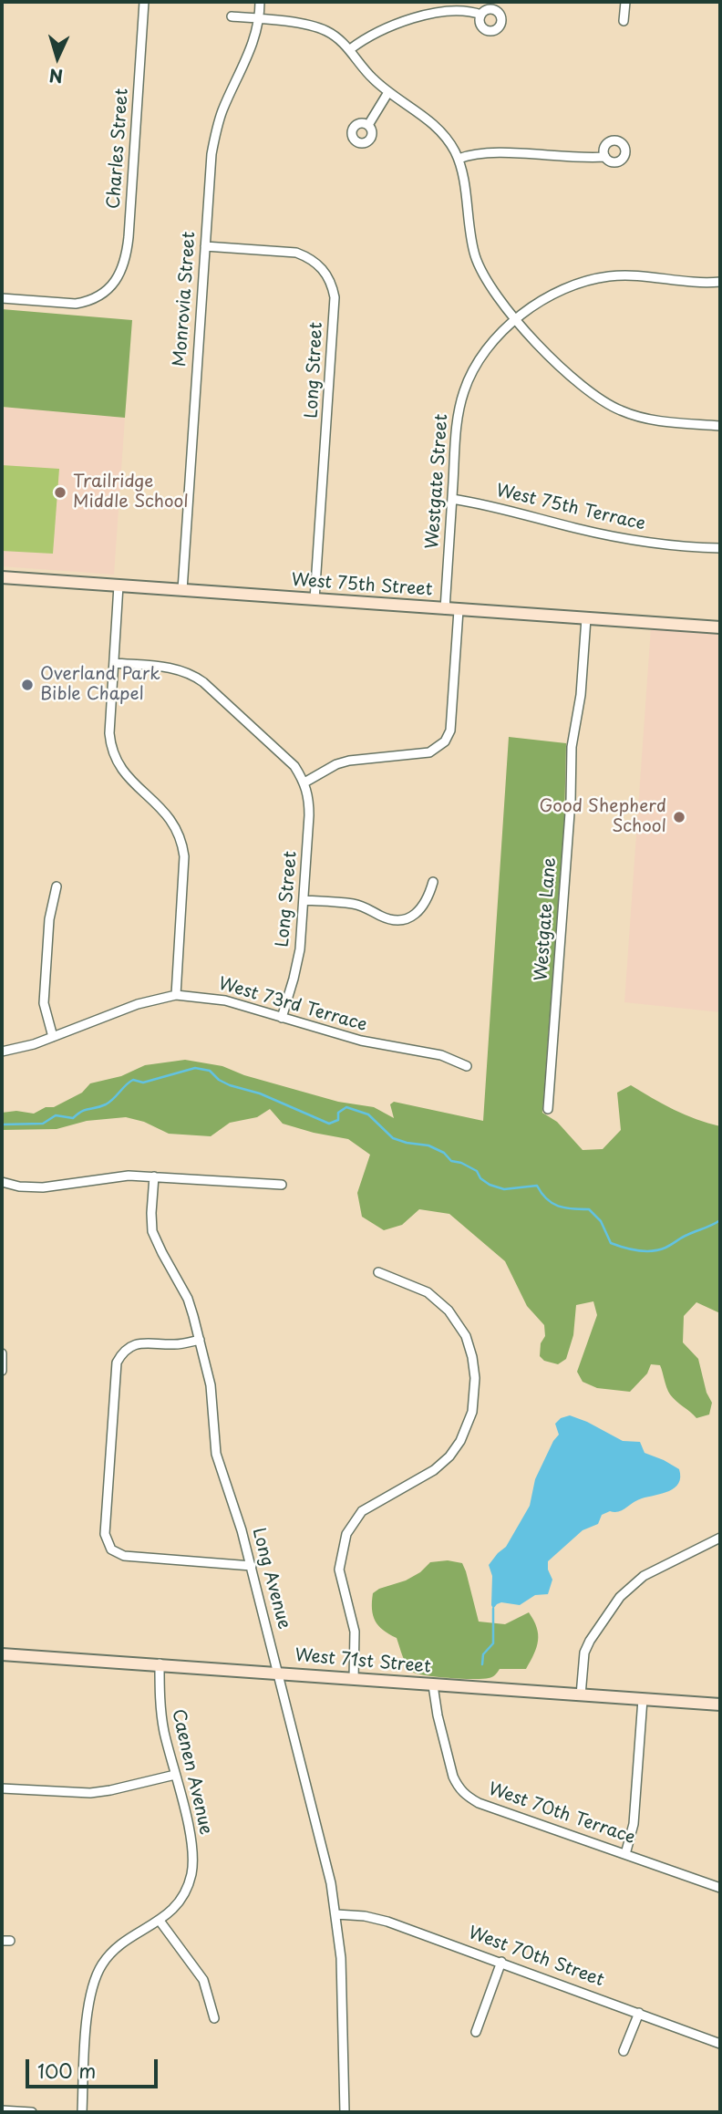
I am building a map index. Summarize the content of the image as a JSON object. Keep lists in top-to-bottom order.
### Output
{
  "streets": {
    "street": [
      "Charles Street",
      "Monrovia Street",
      "Long Street",
      "Westgate Street",
      "West 75th Terrace",
      "West 75th Street",
      "Westgate Lane",
      "West 73rd Terrace",
      "Long Avenue",
      "West 71st Street",
      "Caenen Avenue",
      "West 70th Terrace",
      "West 70th Street"
    ]
  },
  "crossings": [
    ["Monrovia Street", "Long Street"],
    ["Monrovia Street", "West 75th Street"],
    ["Long Street", "West 75th Street"],
    ["Long Street", "West 73rd Terrace"],
    ["Westgate Street", "West 75th Terrace"],
    ["Westgate Street", "West 75th Street"],
    ["West 75th Street", "Westgate Lane"],
    ["Long Avenue", "West 71st Street"],
    ["Long Avenue", "West 70th Street"],
    ["West 71st Street", "Caenen Avenue"],
    ["West 71st Street", "West 70th Terrace"]
  ],
  "places": ["Trailridge Middle School", "Overland Park Bible Chapel", "Good Shepherd School"],
  "scale_bar": "100 m",
  "north": "bottom"
}
